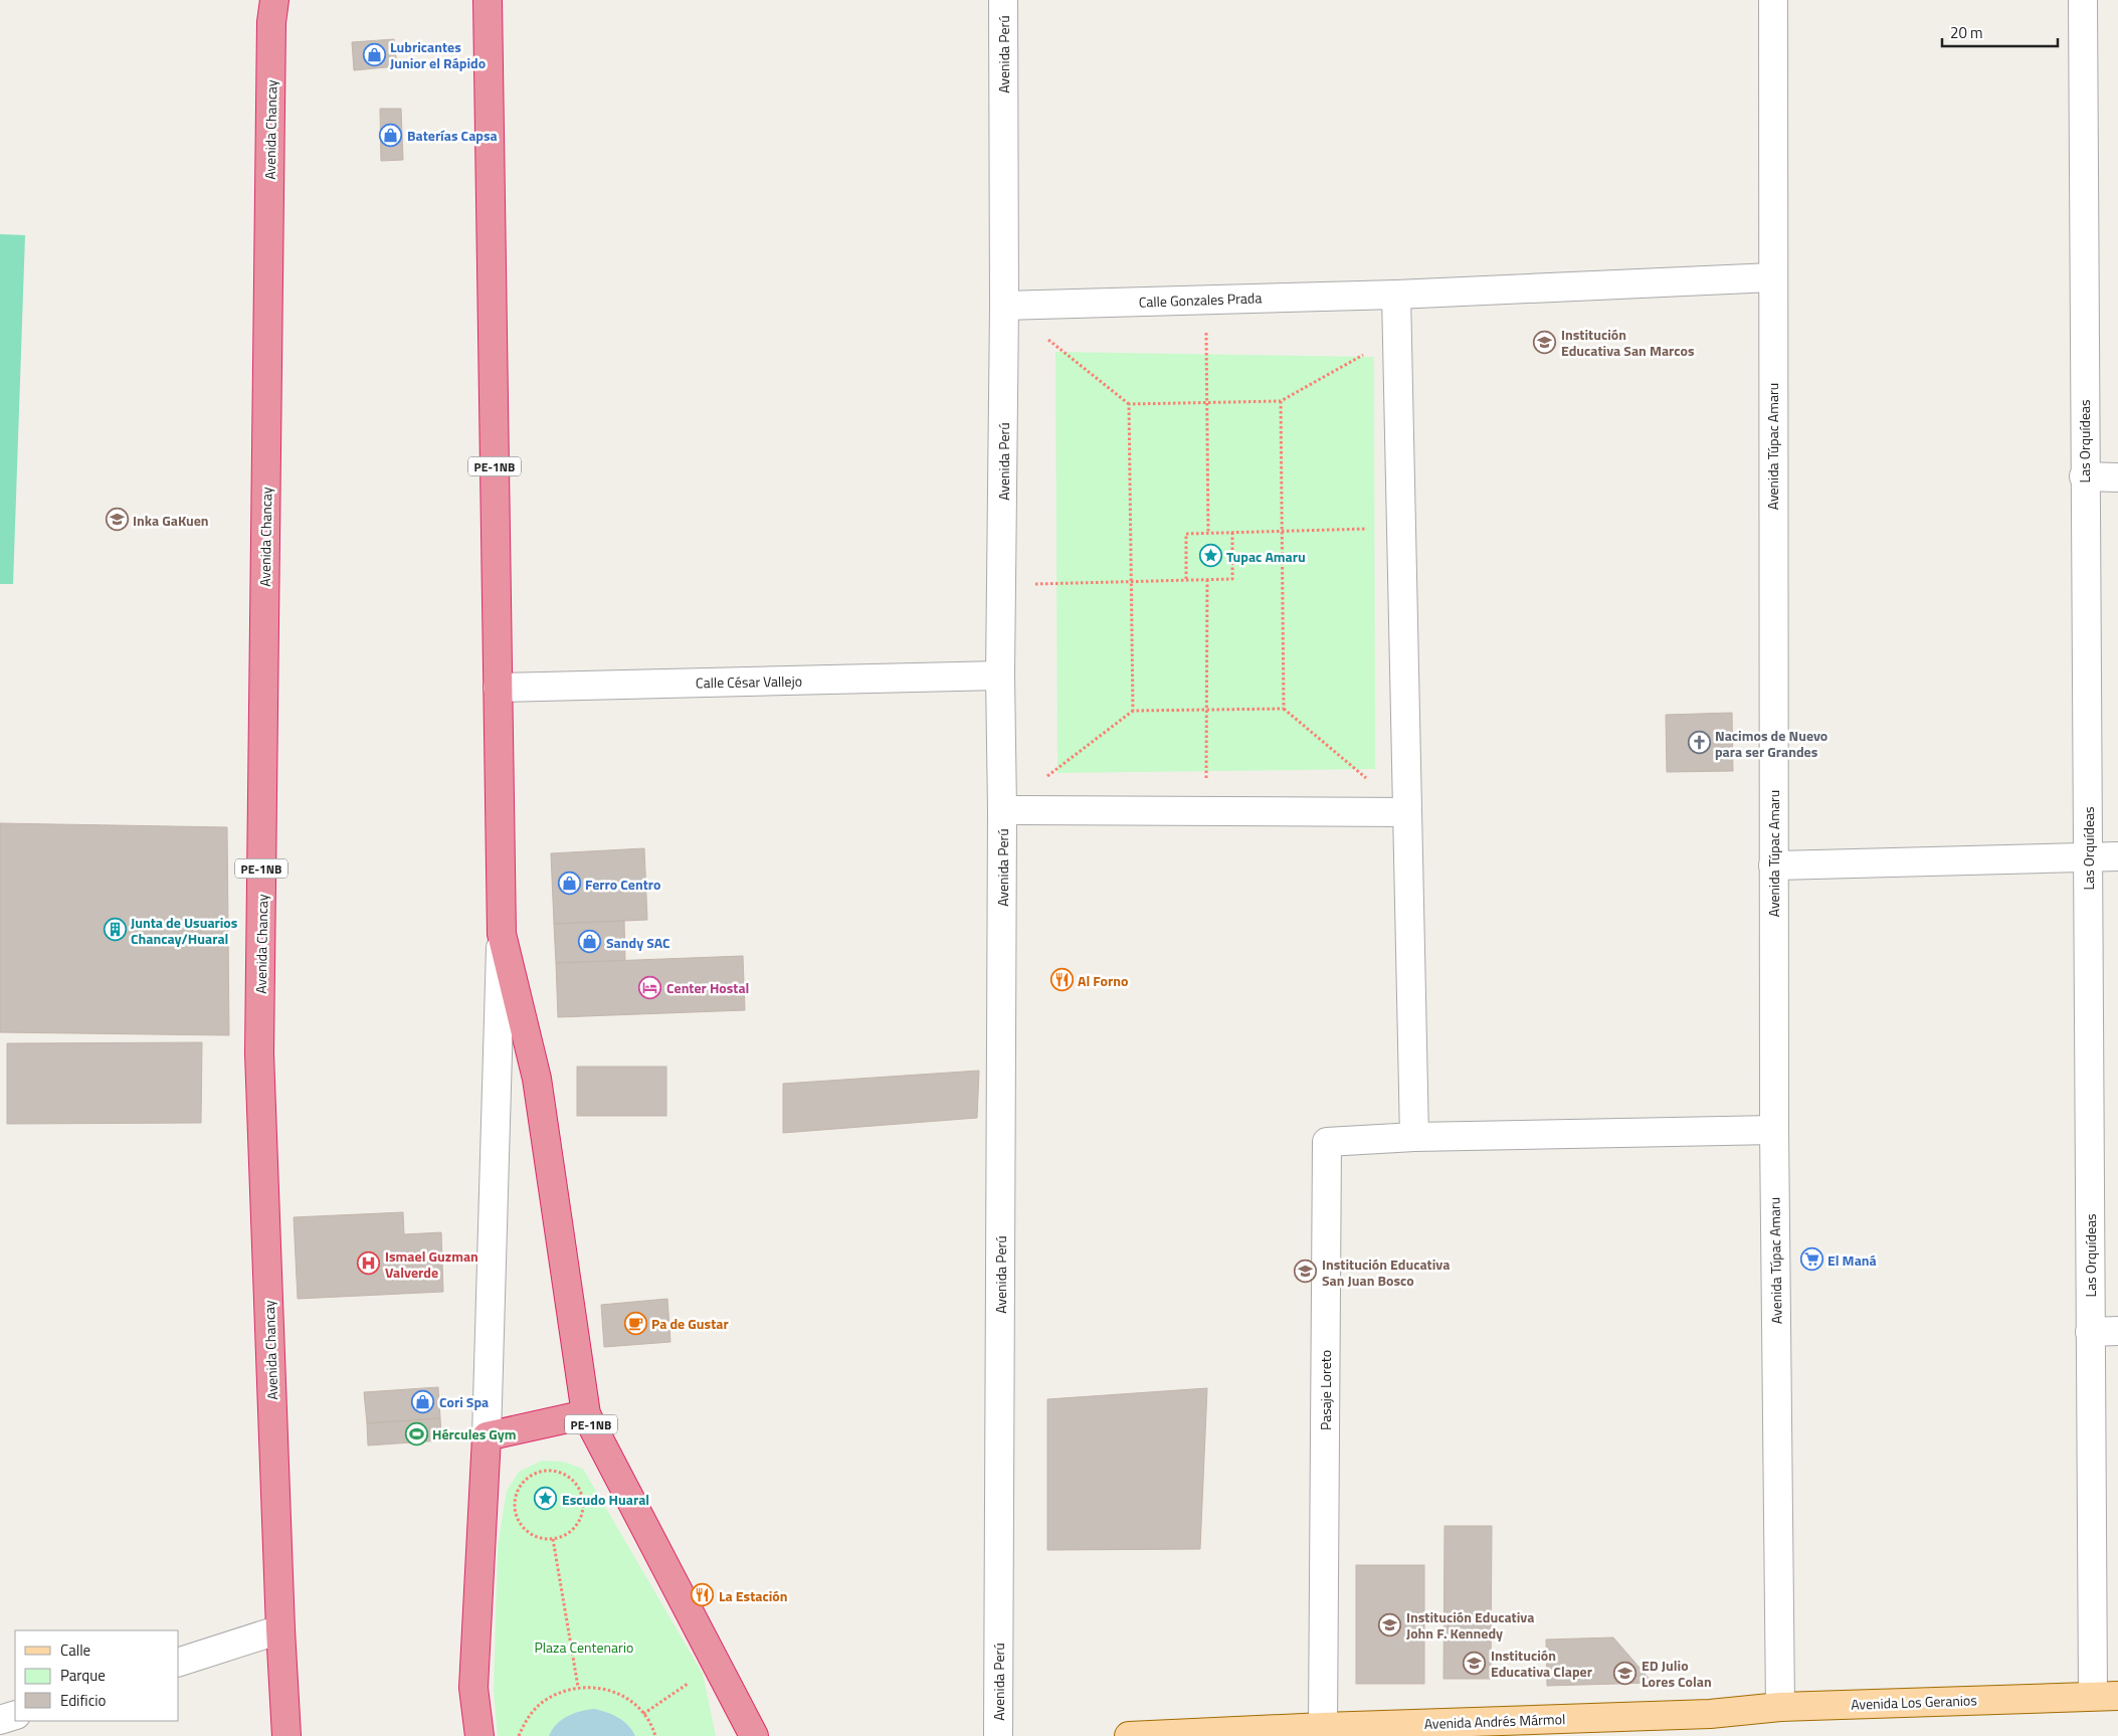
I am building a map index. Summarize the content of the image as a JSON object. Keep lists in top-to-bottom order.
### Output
{
  "streets": {
    "highway": ["Avenida Chancay", "PE-1NB"],
    "main road": ["Avenida Los Geranios", "Avenida Andrés Mármol"],
    "street": [
      "Avenida Perú",
      "Calle Gonzales Prada",
      "Las Orquídeas",
      "Avenida Túpac Amaru",
      "Calle César Vallejo",
      "Pasaje Loreto"
    ]
  },
  "crossings": [
    ["Avenida Perú", "Calle Gonzales Prada"],
    ["Avenida Perú", "Calle César Vallejo"],
    ["Calle Gonzales Prada", "Avenida Túpac Amaru"],
    ["Las Orquídeas", "Avenida Los Geranios"],
    ["Avenida Túpac Amaru", "Avenida Los Geranios"],
    ["PE-1NB", "Calle César Vallejo"],
    ["Pasaje Loreto", "Avenida Andrés Mármol"],
    ["Avenida Los Geranios", "Avenida Andrés Mármol"]
  ],
  "parks": ["Plaza Centenario"],
  "places": {
    "shop": [
      "Lubricantes Junior el Rápido",
      "Baterías Capsa",
      "Ferro Centro",
      "Sandy SAC",
      "Cori Spa"
    ],
    "school or university": [
      "Institución Educativa San Marcos",
      "Inka GaKuen",
      "Institución Educativa San Juan Bosco",
      "Institución Educativa John F. Kennedy",
      "Institución Educativa Claper",
      "ED Julio Lores Colan"
    ],
    "place": ["Tupac Amaru", "Escudo Huaral"],
    "church": ["Nacimos de Nuevo para ser Grandes"],
    "building": ["Junta de Usuarios Chancay/Huaral"],
    "restaurant": ["Al Forno", "La Estación"],
    "hotel": ["Center Hostal"],
    "supermarket": ["El Maná"],
    "hospital": ["Ismael Guzman Valverde"],
    "cafe": ["Pa de Gustar"],
    "sports": ["Hércules Gym"]
  },
  "legend": ["Calle", "Parque", "Edificio"],
  "scale_bar": "20 m"
}
